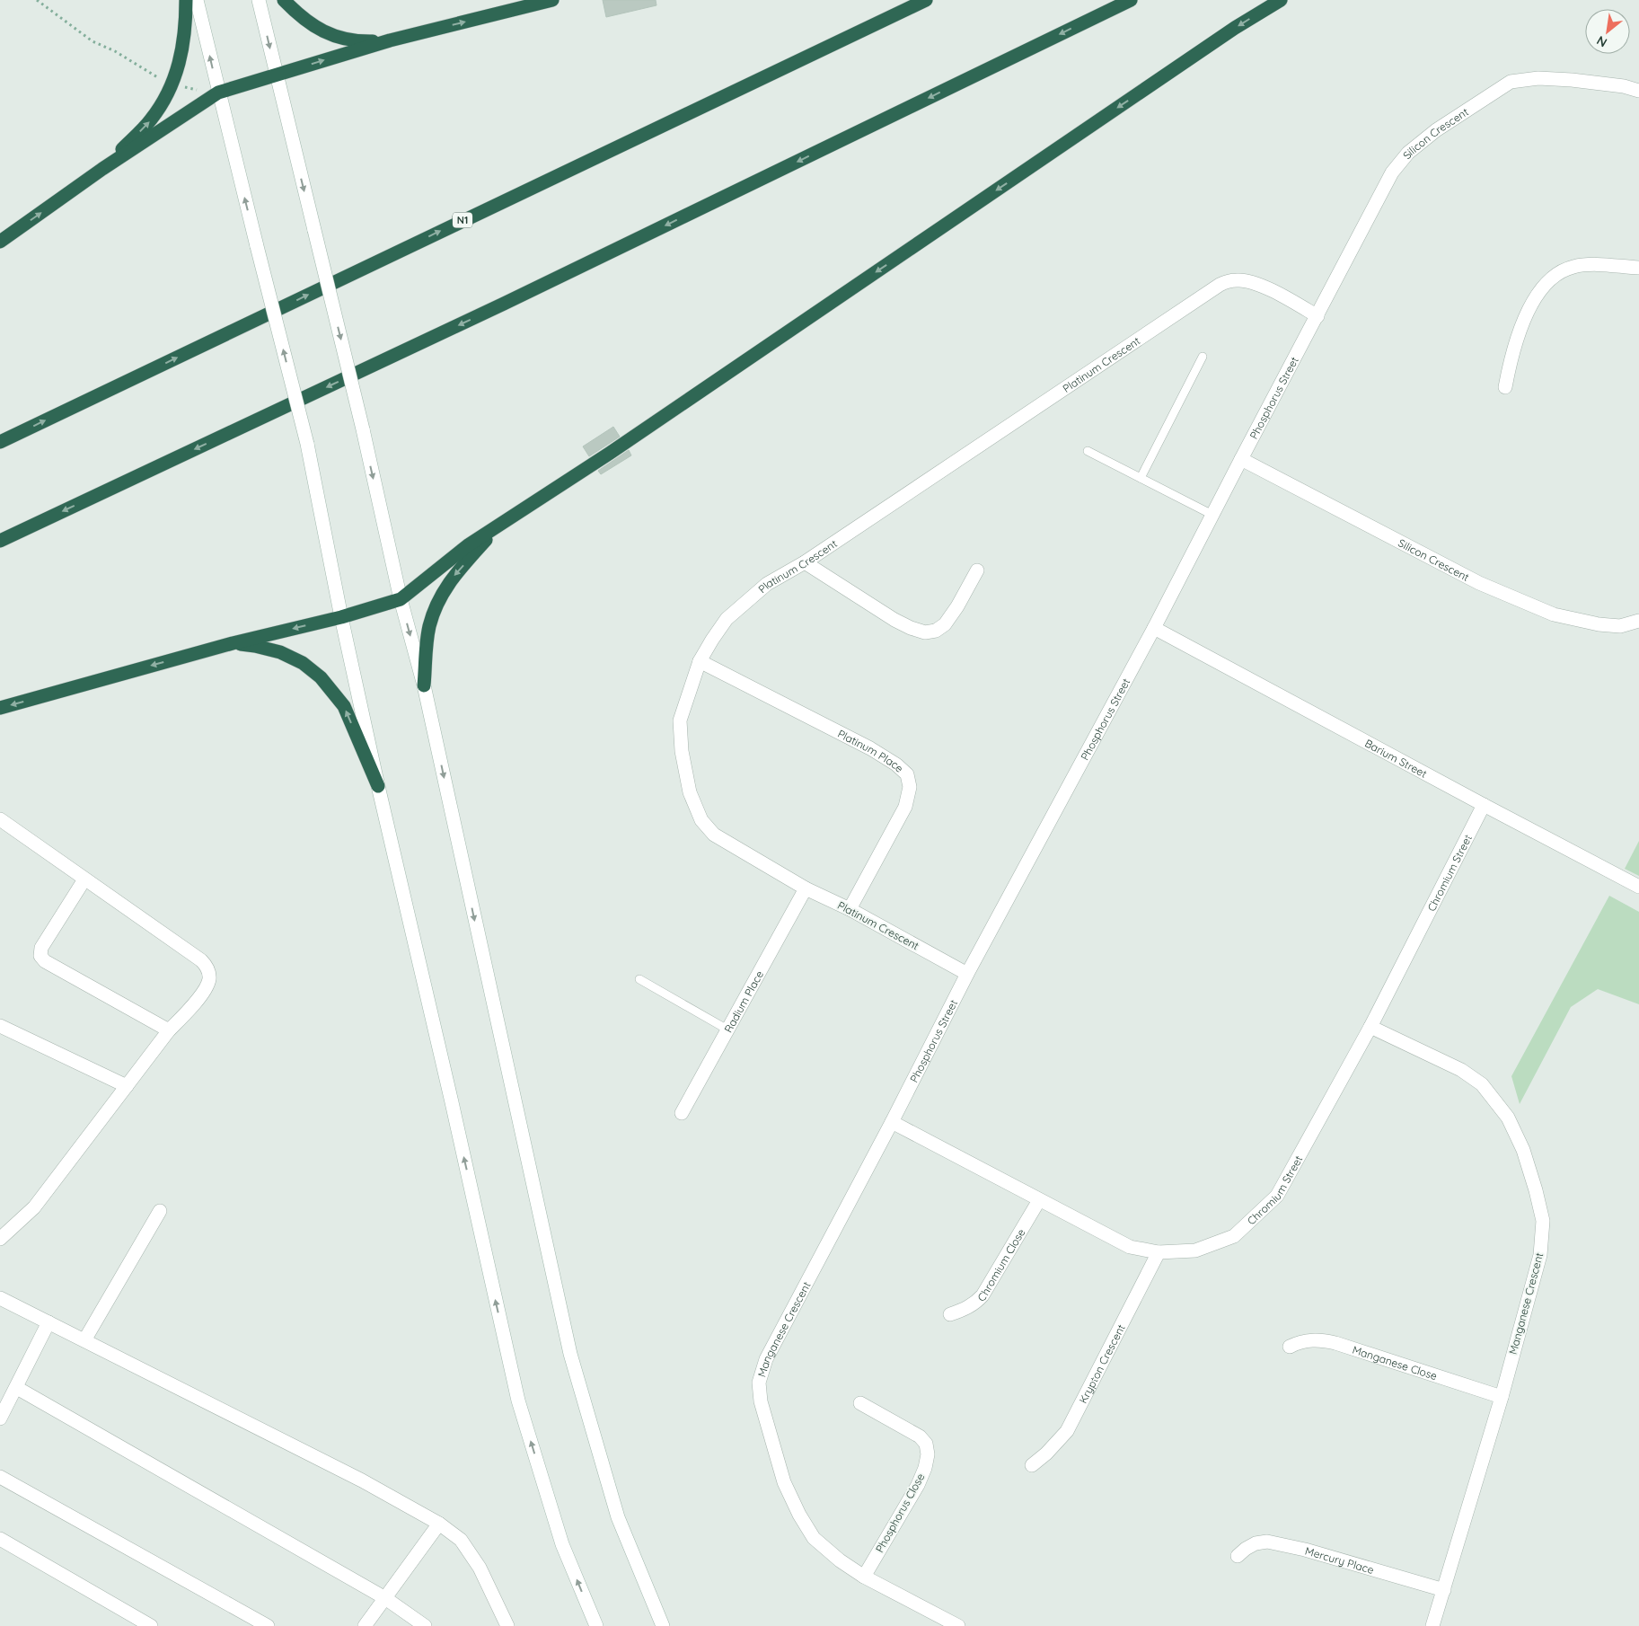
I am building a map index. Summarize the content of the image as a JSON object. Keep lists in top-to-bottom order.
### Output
{
  "streets": {
    "highway": ["N1"],
    "street": [
      "Silicon Crescent",
      "Platinum Crescent",
      "Phosphorus Street",
      "Platinum Place",
      "Barium Street",
      "Chromium Street",
      "Radium Place",
      "Chromium Close",
      "Manganese Crescent",
      "Manganese Close",
      "Krypton Crescent",
      "Phosphorus Close",
      "Mercury Place"
    ]
  },
  "crossings": [
    ["Silicon Crescent", "Platinum Crescent"],
    ["Silicon Crescent", "Phosphorus Street"],
    ["Platinum Crescent", "Phosphorus Street"],
    ["Platinum Crescent", "Platinum Place"],
    ["Platinum Crescent", "Radium Place"],
    ["Phosphorus Street", "Barium Street"],
    ["Phosphorus Street", "Chromium Street"],
    ["Phosphorus Street", "Manganese Crescent"],
    ["Barium Street", "Chromium Street"],
    ["Chromium Street", "Chromium Close"],
    ["Chromium Street", "Manganese Crescent"],
    ["Chromium Street", "Krypton Crescent"],
    ["Manganese Crescent", "Manganese Close"],
    ["Manganese Crescent", "Phosphorus Close"],
    ["Manganese Crescent", "Mercury Place"]
  ],
  "north": "bottom left"
}
